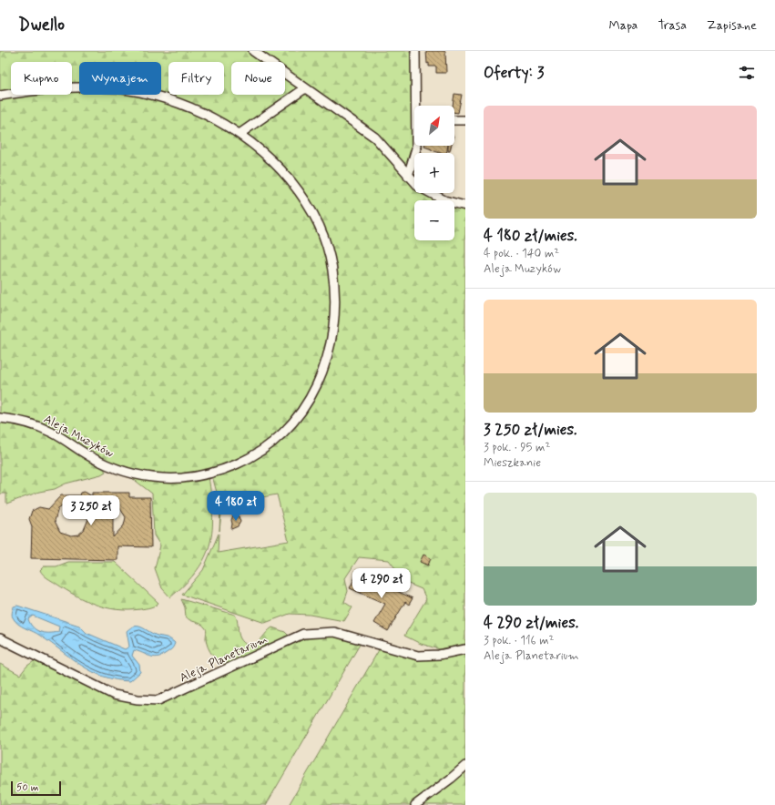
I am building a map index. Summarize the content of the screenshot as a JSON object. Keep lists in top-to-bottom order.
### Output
{
  "streets": {
    "street": ["Aleja Muzyków", "Aleja Planetarium"]
  },
  "scale_bar": "50 m",
  "north": "top right",
  "page": {
    "header": "Dwello",
    "nav": ["Mapa", "Trasa", "Zapisane"],
    "heading": "Oferty: 3",
    "chip": [
      "Kupno",
      "Wynajem",
      "Filtry",
      "Nowe"
    ],
    "list": [
      {
        "name": "4 180 zł/mies.",
        "note": "4 pok. · 140 m² · Aleja Muzyków"
      },
      {
        "name": "3 250 zł/mies.",
        "note": "3 pok. · 95 m² · Mieszkanie"
      },
      {
        "name": "4 290 zł/mies.",
        "note": "3 pok. · 116 m² · Aleja Planetarium"
      }
    ],
    "map_buttons": ["+", "−"],
    "price": ["4 180 zł", "3 250 zł", "4 290 zł"],
    "scale": "50 m"
  }
}
